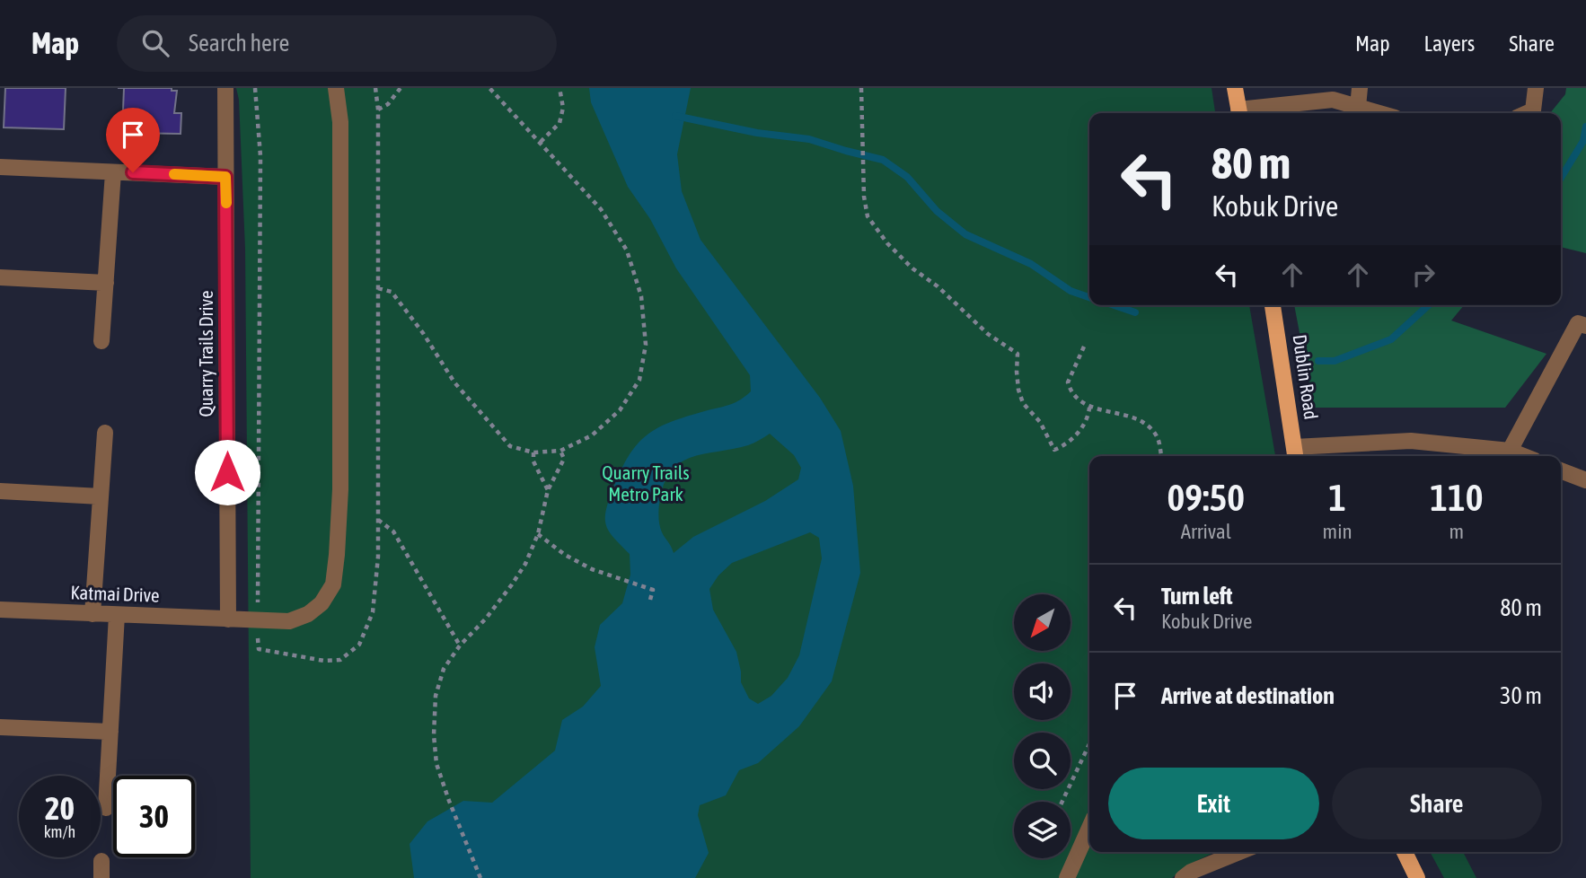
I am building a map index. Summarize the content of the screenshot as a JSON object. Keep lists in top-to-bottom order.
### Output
{
  "streets": {
    "main road": ["Dublin Road"],
    "street": ["Quarry Trails Drive", "Katmai Drive"]
  },
  "crossings": [
    ["Quarry Trails Drive", "Katmai Drive"]
  ],
  "parks": ["Quarry Trails Metro Park"],
  "north": "bottom left",
  "page": {
    "header": "Map",
    "search": "Search here",
    "nav": ["Map", "Layers", "Share"],
    "turn": ["80 m", "Kobuk Drive"],
    "eta": [
      "09:50",
      "Arrival",
      "1",
      "min",
      "110",
      "m"
    ],
    "list": [
      {
        "name": "Turn left",
        "note": "Kobuk Drive",
        "value": "80 m"
      },
      {
        "name": "Arrive at destination",
        "value": "30 m"
      }
    ],
    "buttons": ["Exit", "Share"],
    "speed": "20 km/h",
    "limit": "30"
  }
}
